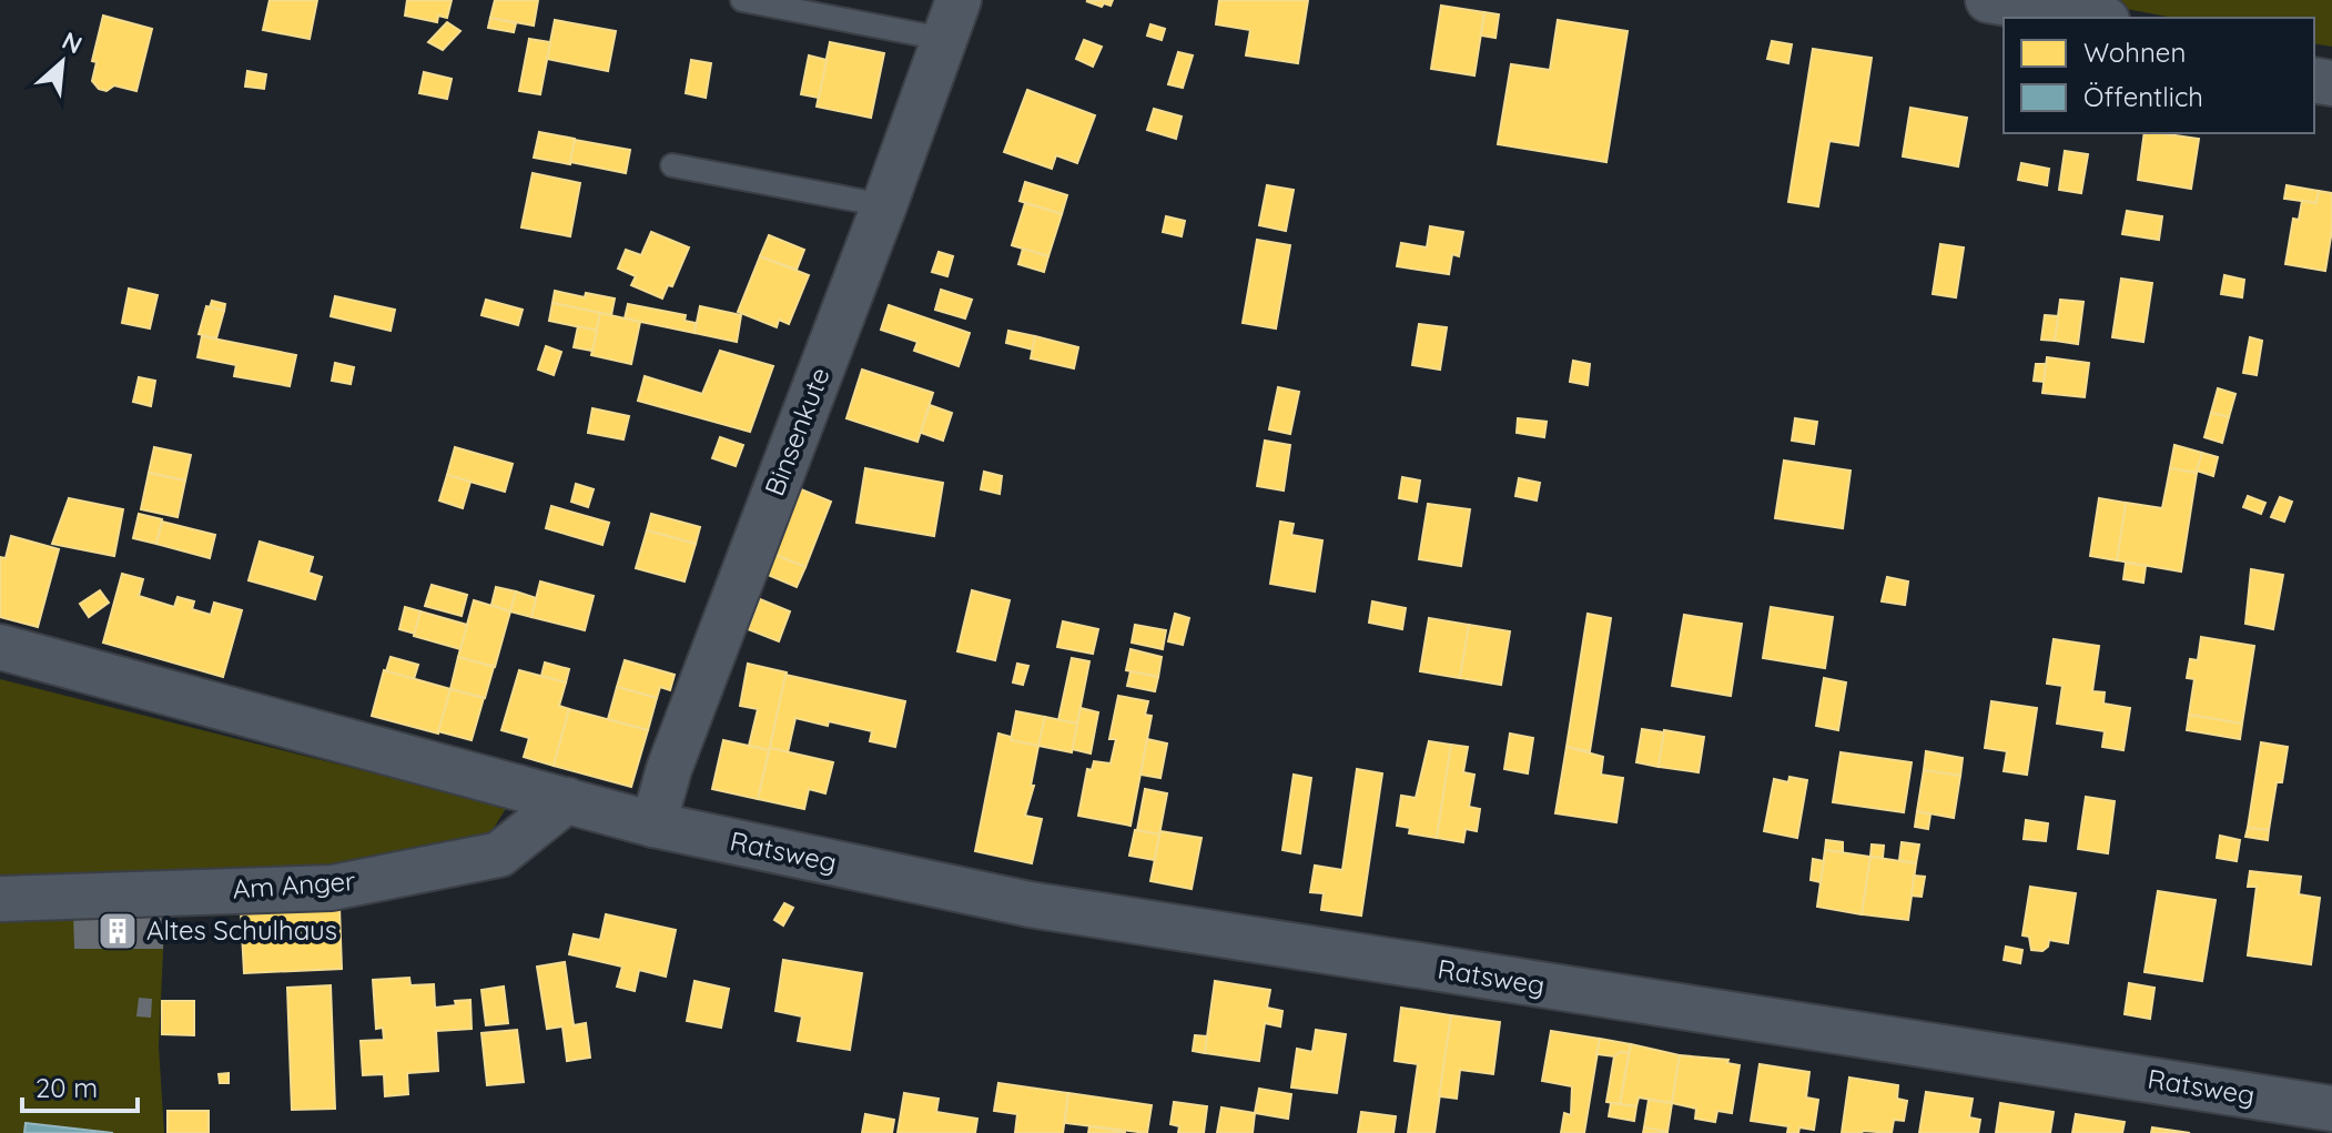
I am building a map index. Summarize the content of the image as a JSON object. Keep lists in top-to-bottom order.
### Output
{
  "streets": {
    "street": ["Binsenkute", "Ratsweg", "Am Anger"]
  },
  "crossings": [
    ["Binsenkute", "Ratsweg"]
  ],
  "places": {
    "building": ["Altes Schulhaus"]
  },
  "legend": ["Wohnen", "Öffentlich"],
  "scale_bar": "20 m",
  "north": "top right"
}
